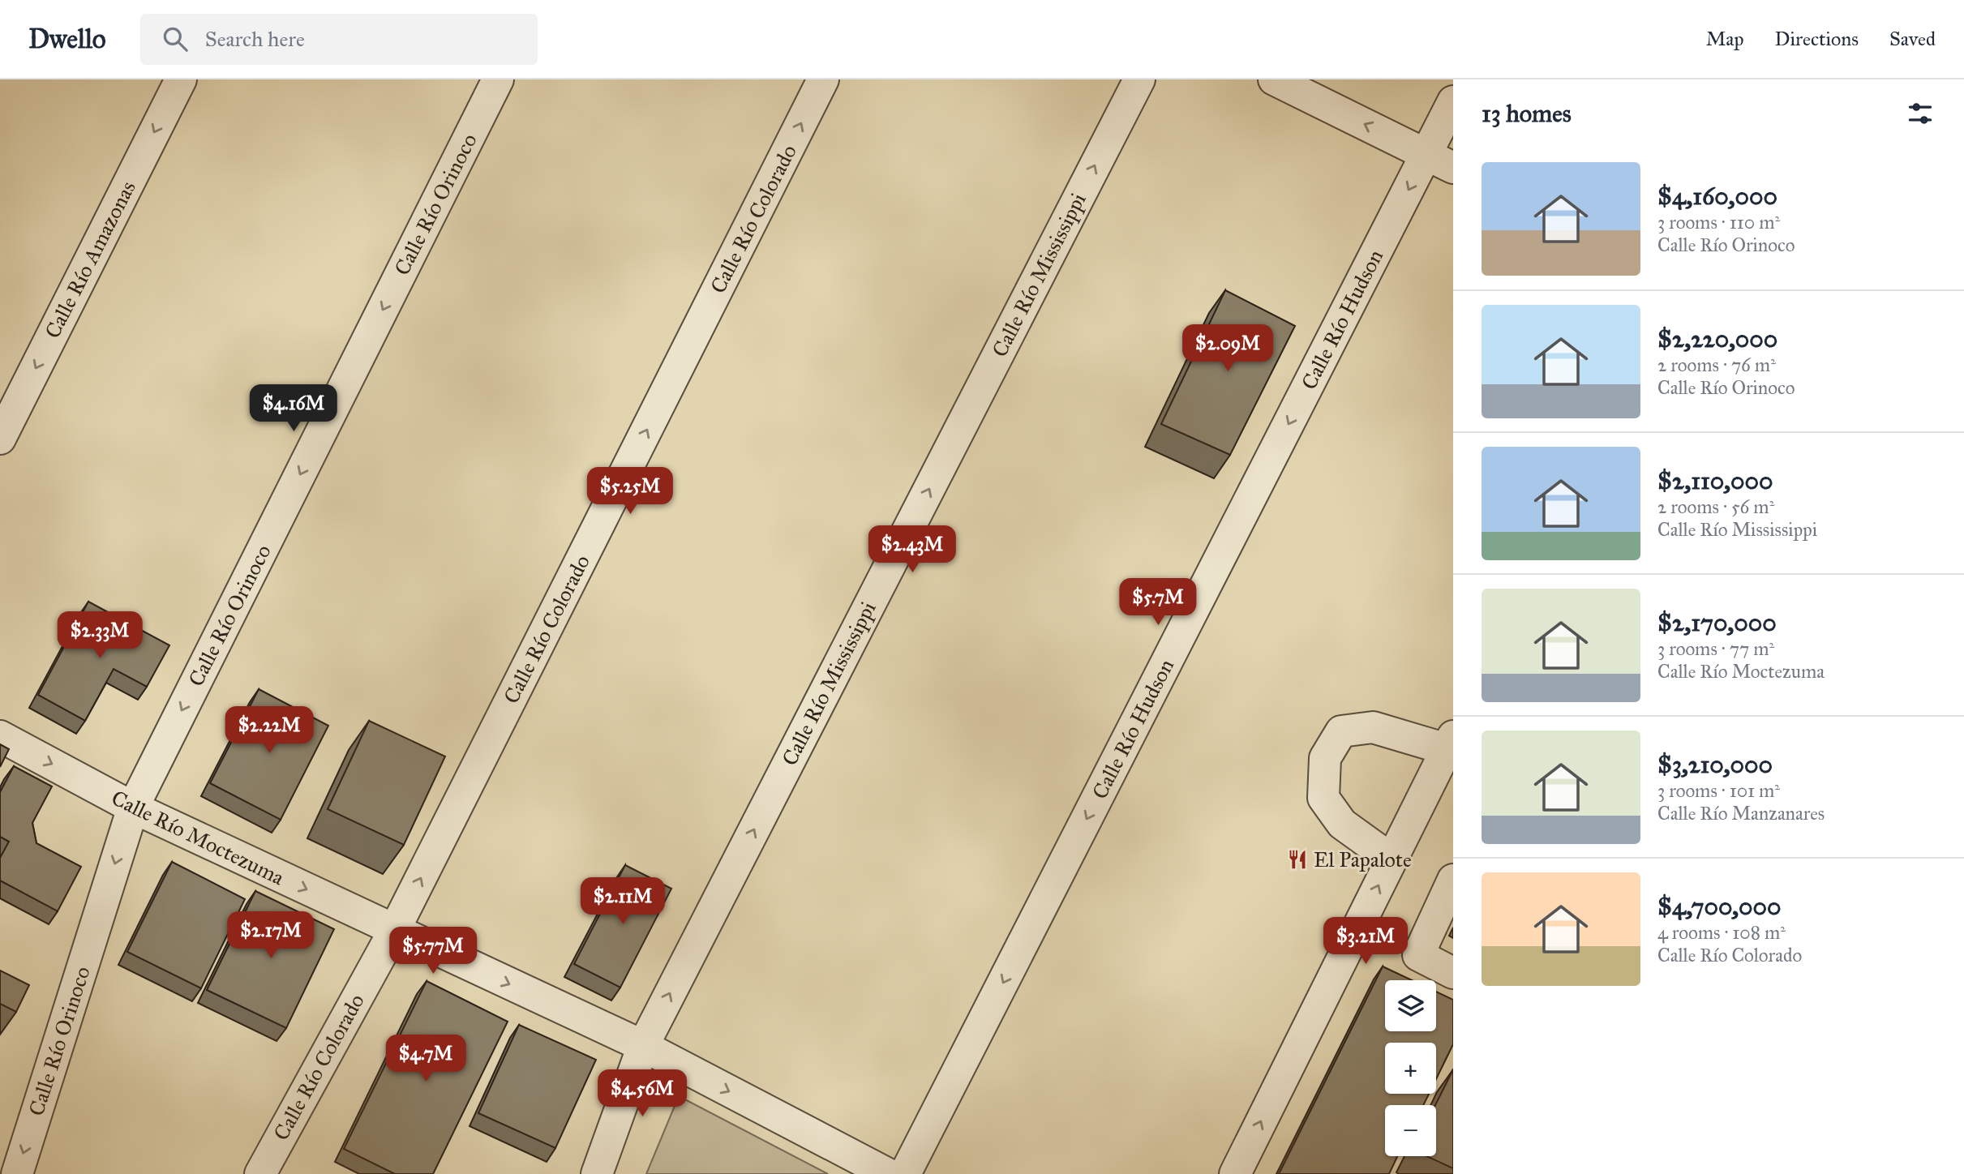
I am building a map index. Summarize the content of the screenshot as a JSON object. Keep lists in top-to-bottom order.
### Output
{
  "streets": {
    "street": [
      "Calle Río Orinoco",
      "Calle Río Colorado",
      "Calle Río Amazonas",
      "Calle Río Mississippi",
      "Calle Río Hudson",
      "Calle Río Moctezuma"
    ]
  },
  "crossings": [
    ["Calle Río Orinoco", "Calle Río Moctezuma"],
    ["Calle Río Colorado", "Calle Río Moctezuma"],
    ["Calle Río Mississippi", "Calle Río Moctezuma"]
  ],
  "one_way": [
    "Calle Río Orinoco",
    "Calle Río Colorado",
    "Calle Río Amazonas",
    "Calle Río Mississippi",
    "Calle Río Hudson",
    "Calle Río Moctezuma"
  ],
  "places": {
    "restaurant": ["El Papalote"]
  },
  "page": {
    "header": "Dwello",
    "search": "Search here",
    "nav": ["Map", "Directions", "Saved"],
    "heading": "13 homes",
    "list": [
      {
        "name": "$4,160,000",
        "note": "3 rooms · 110 m² · Calle Río Orinoco"
      },
      {
        "name": "$2,220,000",
        "note": "2 rooms · 76 m² · Calle Río Orinoco"
      },
      {
        "name": "$2,110,000",
        "note": "2 rooms · 56 m² · Calle Río Mississippi"
      },
      {
        "name": "$2,170,000",
        "note": "3 rooms · 77 m² · Calle Río Moctezuma"
      },
      {
        "name": "$3,210,000",
        "note": "3 rooms · 101 m² · Calle Río Manzanares"
      },
      {
        "name": "$4,700,000",
        "note": "4 rooms · 108 m² · Calle Río Colorado"
      }
    ],
    "price": [
      "$2.09M",
      "$4.16M",
      "$5.25M",
      "$2.43M",
      "$5.7M",
      "$2.33M",
      "$2.22M",
      "$2.11M",
      "$2.17M",
      "$3.21M",
      "$5.77M",
      "$4.7M",
      "$4.56M"
    ],
    "map_buttons": ["+", "−"]
  }
}
